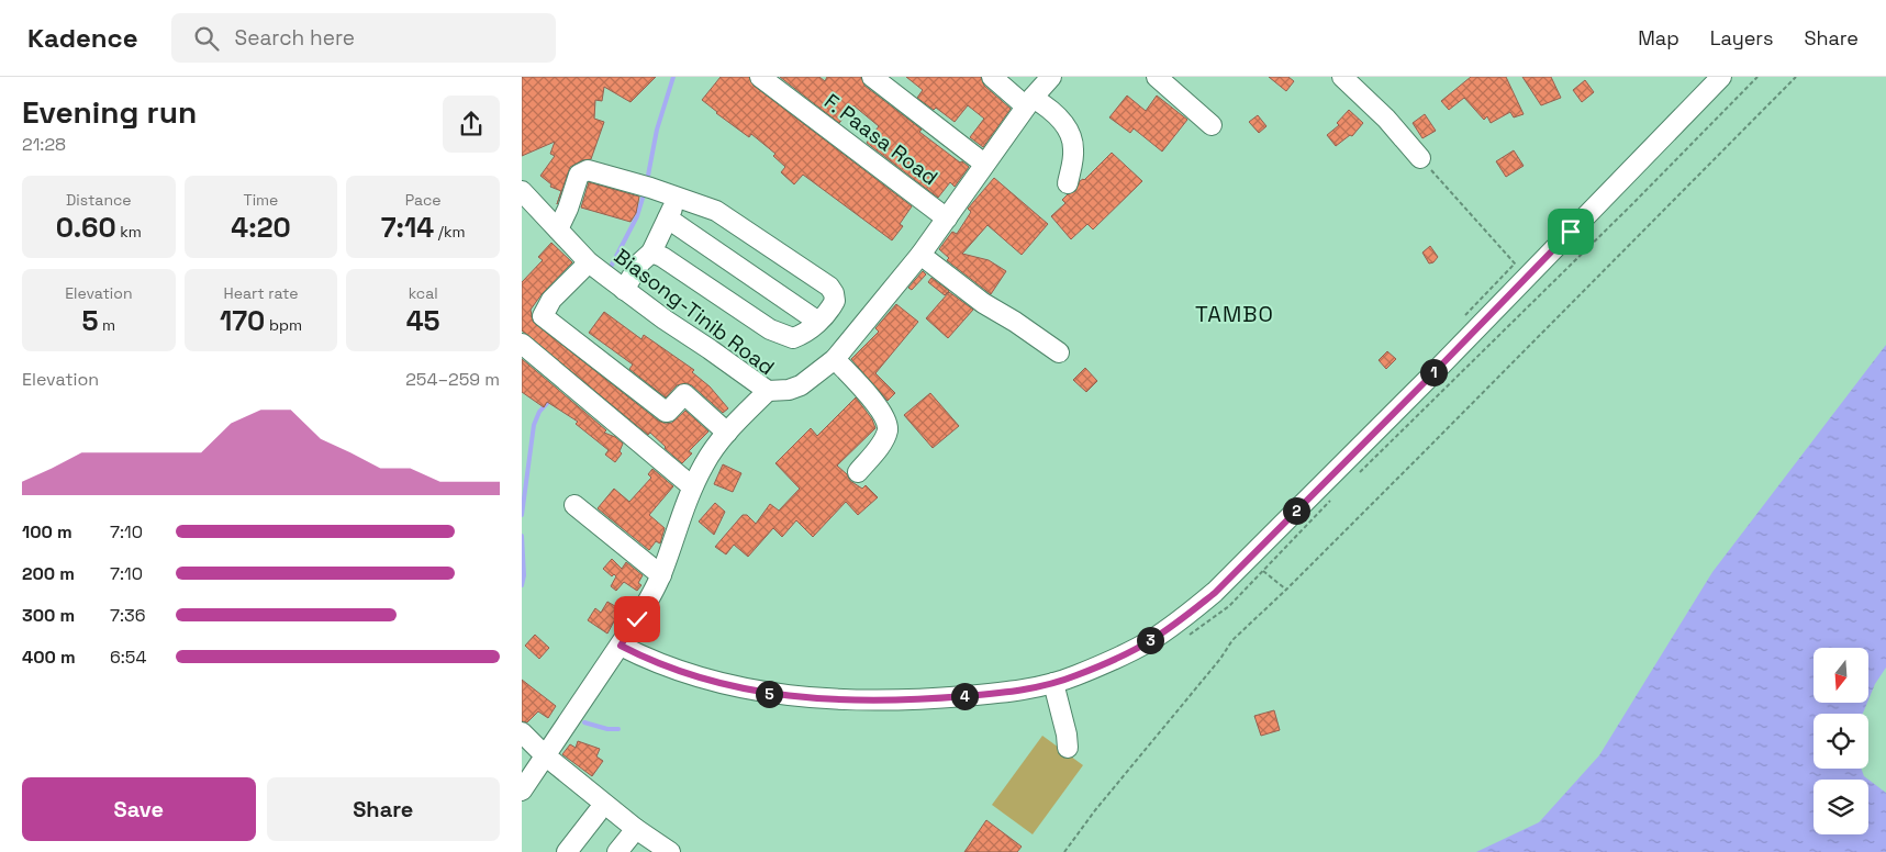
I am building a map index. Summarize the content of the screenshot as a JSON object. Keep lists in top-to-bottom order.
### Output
{
  "streets": {
    "street": ["F. Paasa Road", "Biasong-Tinib Road"]
  },
  "districts": ["TAMBO"],
  "north": "bottom",
  "page": {
    "header": "Kadence",
    "search": "Search here",
    "nav": ["Map", "Layers", "Share"],
    "heading": ["Evening run", "21:28"],
    "stats": [
      ["Distance", "0.60 km"],
      ["Time", "4:20"],
      ["Pace", "7:14 /km"],
      ["Elevation", "5 m"],
      ["Heart rate", "170 bpm"],
      ["kcal", "45"]
    ],
    "chart": ["Elevation", "254–259 m"],
    "pins": [
      "1",
      "2",
      "3",
      "5",
      "4"
    ],
    "list": [
      {
        "name": "100 m",
        "note": "7:10"
      },
      {
        "name": "200 m",
        "note": "7:10"
      },
      {
        "name": "300 m",
        "note": "7:36"
      },
      {
        "name": "400 m",
        "note": "6:54"
      }
    ],
    "buttons": ["Save", "Share"]
  }
}
